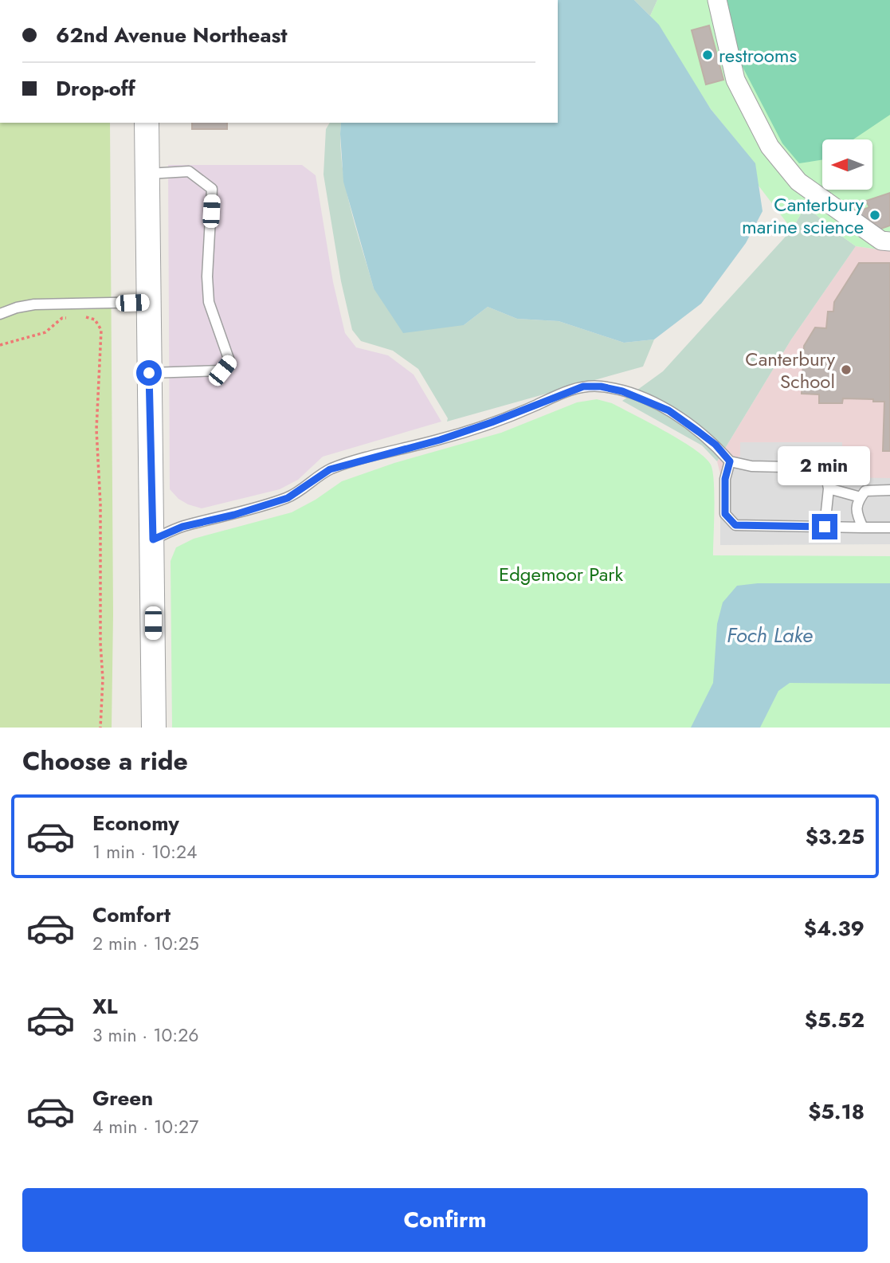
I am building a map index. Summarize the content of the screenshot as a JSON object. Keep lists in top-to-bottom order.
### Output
{
  "water": ["Foch Lake"],
  "parks": ["Edgemoor Park"],
  "places": ["restrooms", "Canterbury marine science", "Canterbury School"],
  "north": "left",
  "page": {
    "banner": ["62nd Avenue Northeast", "Drop-off"],
    "bubble": "2 min",
    "heading": "Choose a ride",
    "list": [
      {
        "name": "Economy",
        "note": "1 min · 10:24",
        "value": "$3.25"
      },
      {
        "name": "Comfort",
        "note": "2 min · 10:25",
        "value": "$4.39"
      },
      {
        "name": "XL",
        "note": "3 min · 10:26",
        "value": "$5.52"
      },
      {
        "name": "Green",
        "note": "4 min · 10:27",
        "value": "$5.18"
      }
    ],
    "buttons": "Confirm"
  }
}
